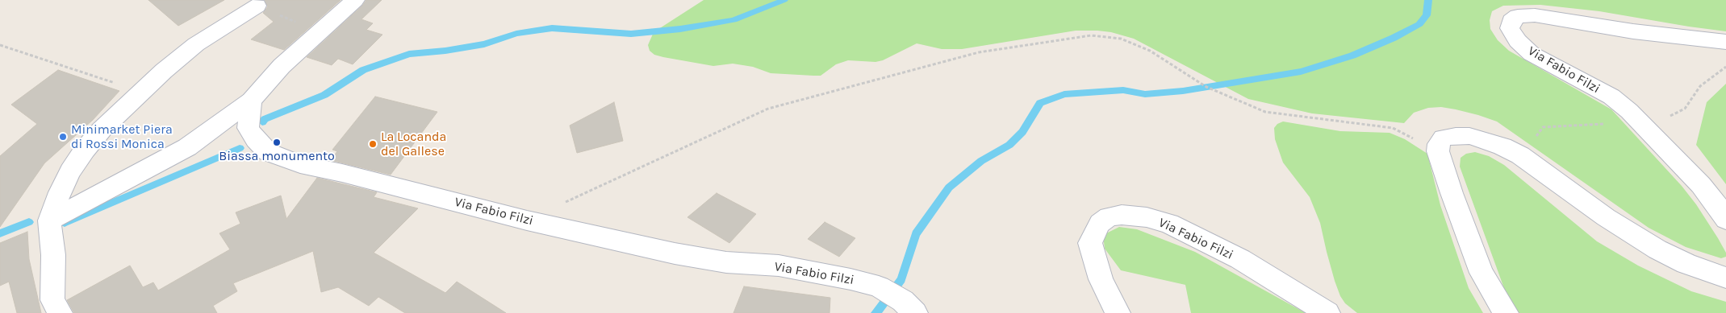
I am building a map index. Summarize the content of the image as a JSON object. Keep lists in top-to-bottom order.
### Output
{
  "streets": {
    "street": ["Via Fabio Filzi"]
  },
  "places": ["Minimarket Piera di Rossi Monica", "Biassa monumento", "La Locanda del Gallese"]
}
